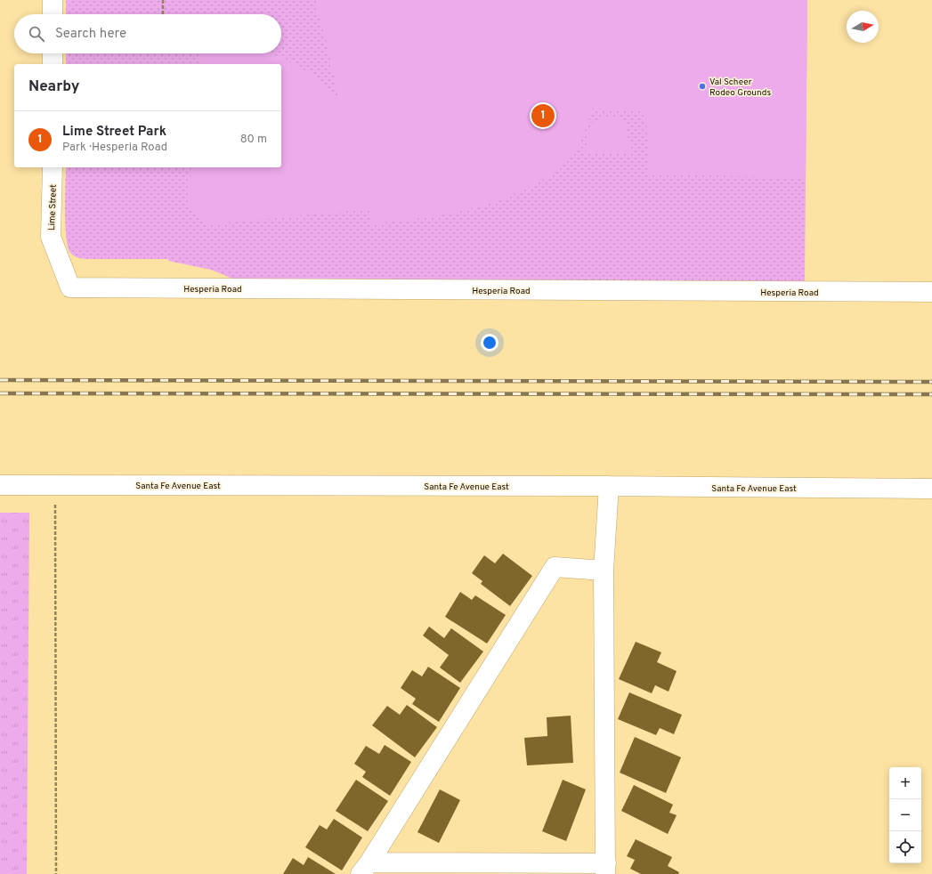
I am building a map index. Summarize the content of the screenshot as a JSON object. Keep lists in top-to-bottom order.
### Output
{
  "streets": {
    "street": ["Lime Street", "Hesperia Road", "Santa Fe Avenue East"]
  },
  "crossings": [
    ["Lime Street", "Hesperia Road"]
  ],
  "places": ["Val Scheer Rodeo Grounds"],
  "north": "right",
  "page": {
    "search": "Search here",
    "heading": "Nearby",
    "pins": "1",
    "list": [
      {
        "mark": "1",
        "name": "Lime Street Park",
        "note": "Park · Hesperia Road",
        "value": "80 m"
      }
    ],
    "map_buttons": ["+", "−"]
  }
}
